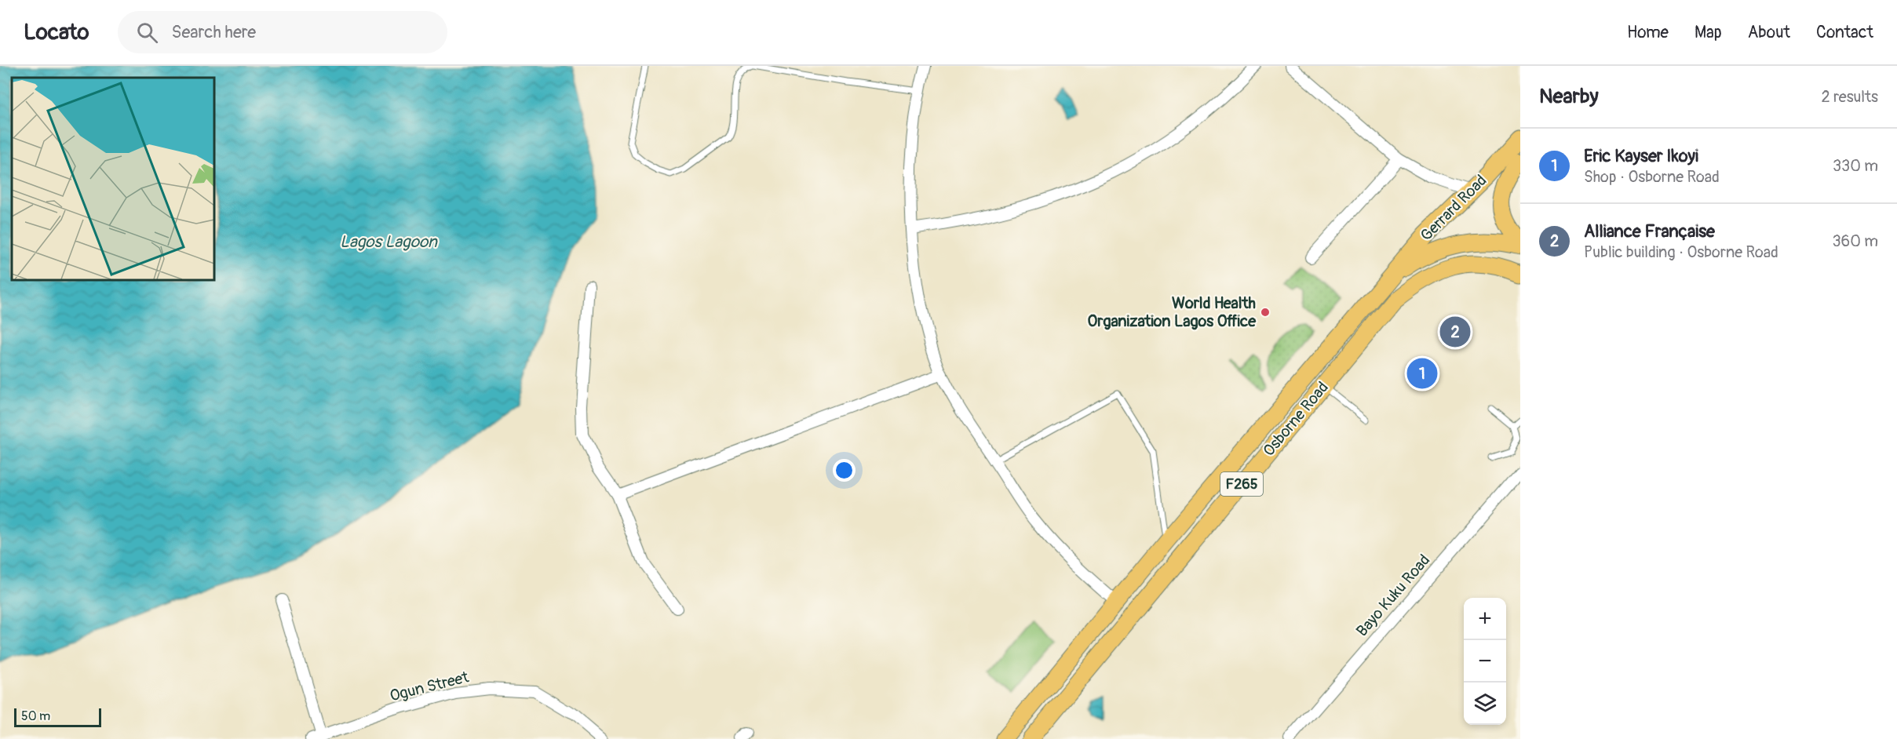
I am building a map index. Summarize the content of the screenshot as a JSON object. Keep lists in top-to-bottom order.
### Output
{
  "streets": {
    "main road": ["Gerrard Road", "Osborne Road", "F265"],
    "street": ["Bayo Kuku Road", "Ogun Street"]
  },
  "crossings": [
    ["Gerrard Road", "Osborne Road"],
    ["Gerrard Road", "F265"],
    ["Osborne Road", "F265"]
  ],
  "water": ["Lagos Lagoon"],
  "places": ["World Health Organization Lagos Office"],
  "scale_bar": "50 m",
  "page": {
    "header": "Locato",
    "search": "Search here",
    "nav": [
      "Home",
      "Map",
      "About",
      "Contact"
    ],
    "heading": ["Nearby", "2 results"],
    "list": [
      {
        "mark": "1",
        "name": "Eric Kayser Ikoyi",
        "note": "Shop · Osborne Road",
        "value": "330 m"
      },
      {
        "mark": "2",
        "name": "Alliance Française",
        "note": "Public building · Osborne Road",
        "value": "360 m"
      }
    ],
    "pins": ["2", "1"],
    "map_buttons": ["+", "−"],
    "scale": "50 m"
  }
}
